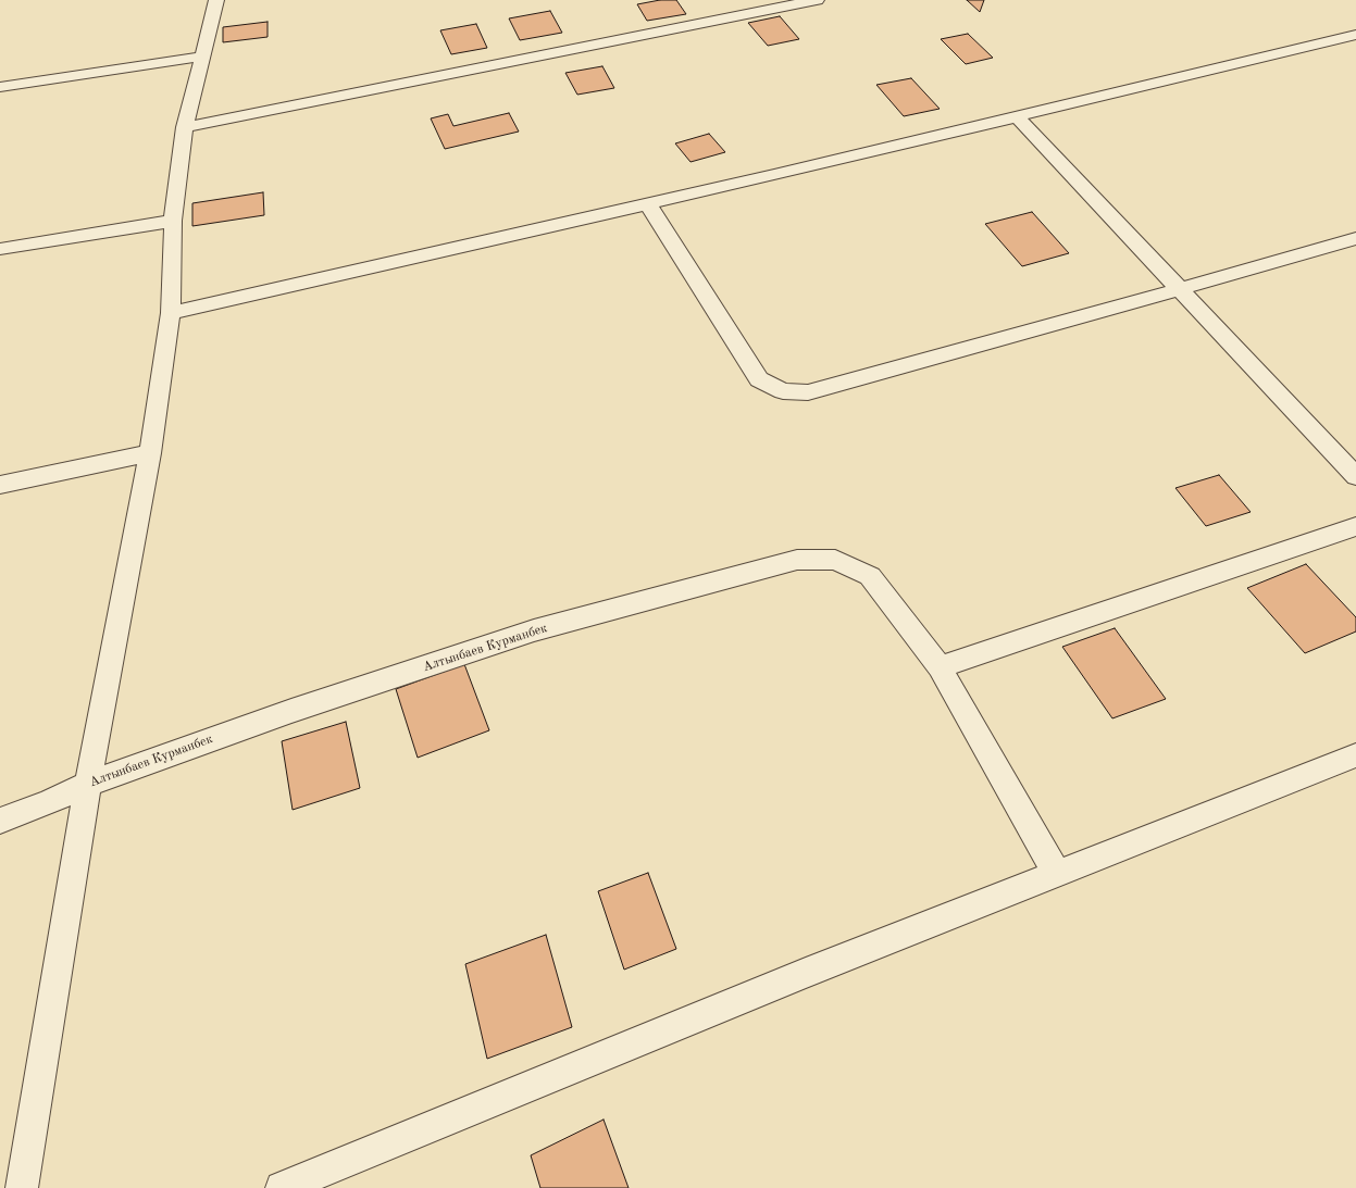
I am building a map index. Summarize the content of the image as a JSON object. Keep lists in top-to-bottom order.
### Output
{
  "streets": {
    "street": ["Алтынбаев Курманбек"]
  }
}
